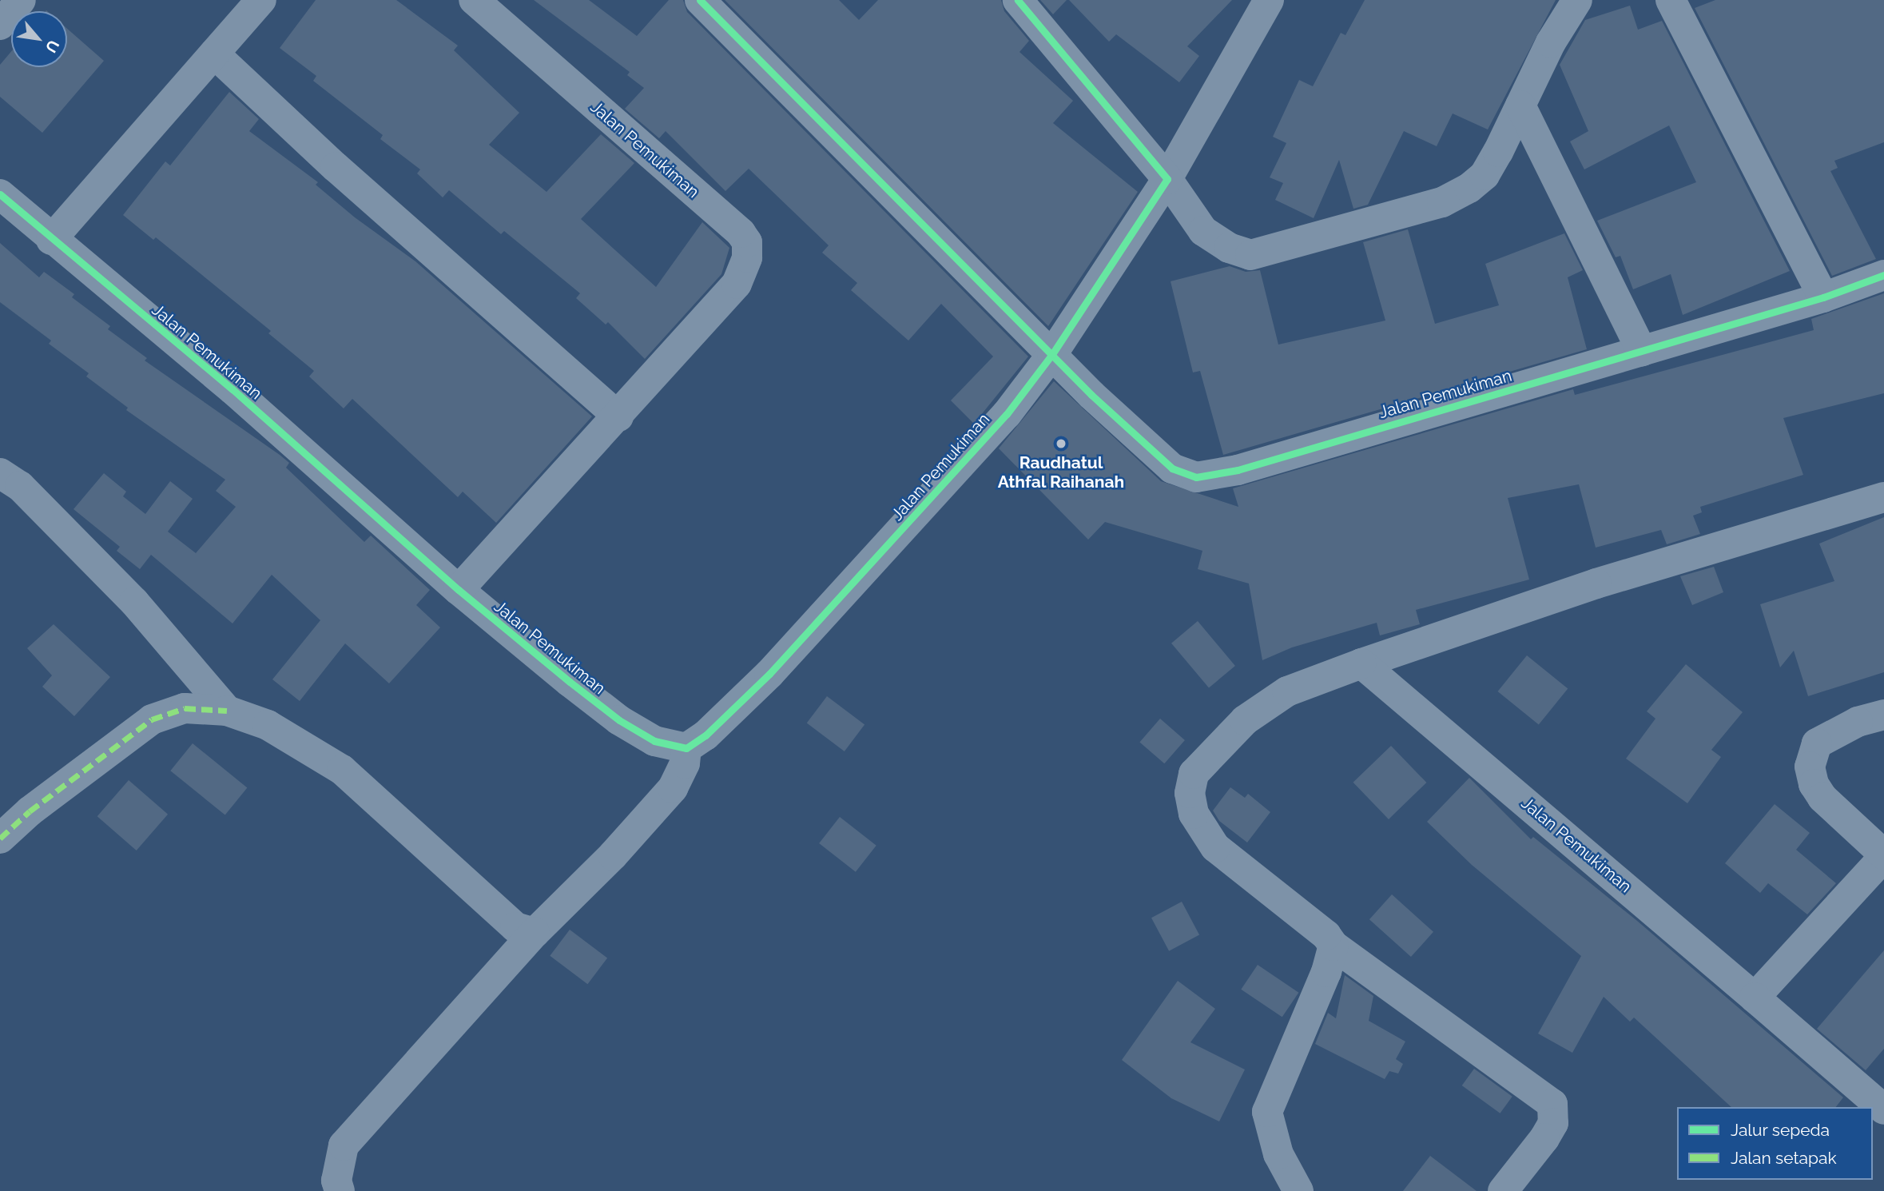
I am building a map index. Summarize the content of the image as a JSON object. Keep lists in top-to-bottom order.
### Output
{
  "streets": {
    "street": ["Jalan Pemukiman"]
  },
  "places": ["Raudhatul Athfal Raihanah"],
  "legend": ["Jalur sepeda", "Jalan setapak"],
  "north": "bottom right"
}
